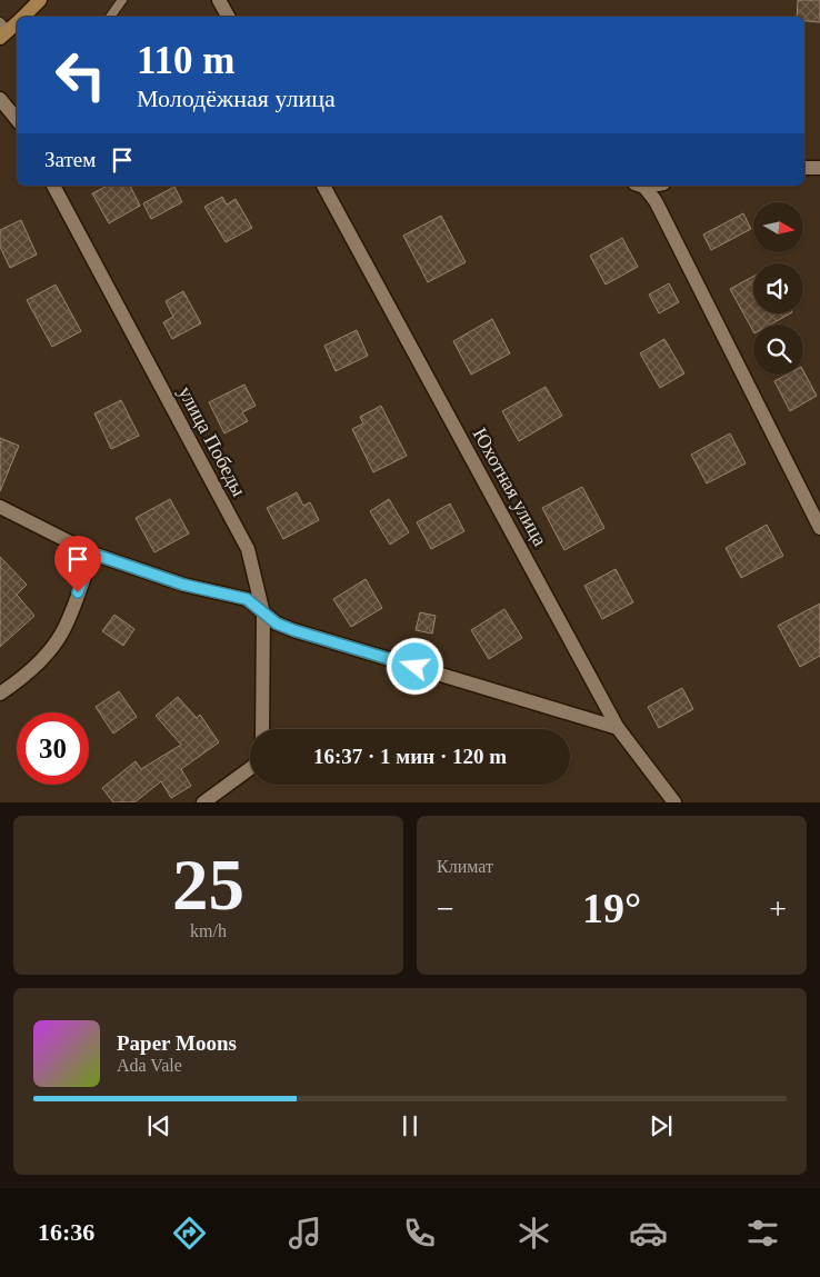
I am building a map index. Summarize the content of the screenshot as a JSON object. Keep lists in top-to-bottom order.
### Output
{
  "streets": {
    "street": ["улица Победы", "Юхотная улица"]
  },
  "north": "right",
  "page": {
    "turn": ["110 m", "Молодёжная улица"],
    "then": "Затем",
    "limit": "30",
    "trip": "16:37 · 1 мин · 120 m",
    "tile": [
      ["25", "km/h"],
      "Климат"
    ],
    "heat": ["−", "19°", "+"],
    "song": ["Paper Moons", "Ada Vale"],
    "tabs": "16:36"
  }
}
